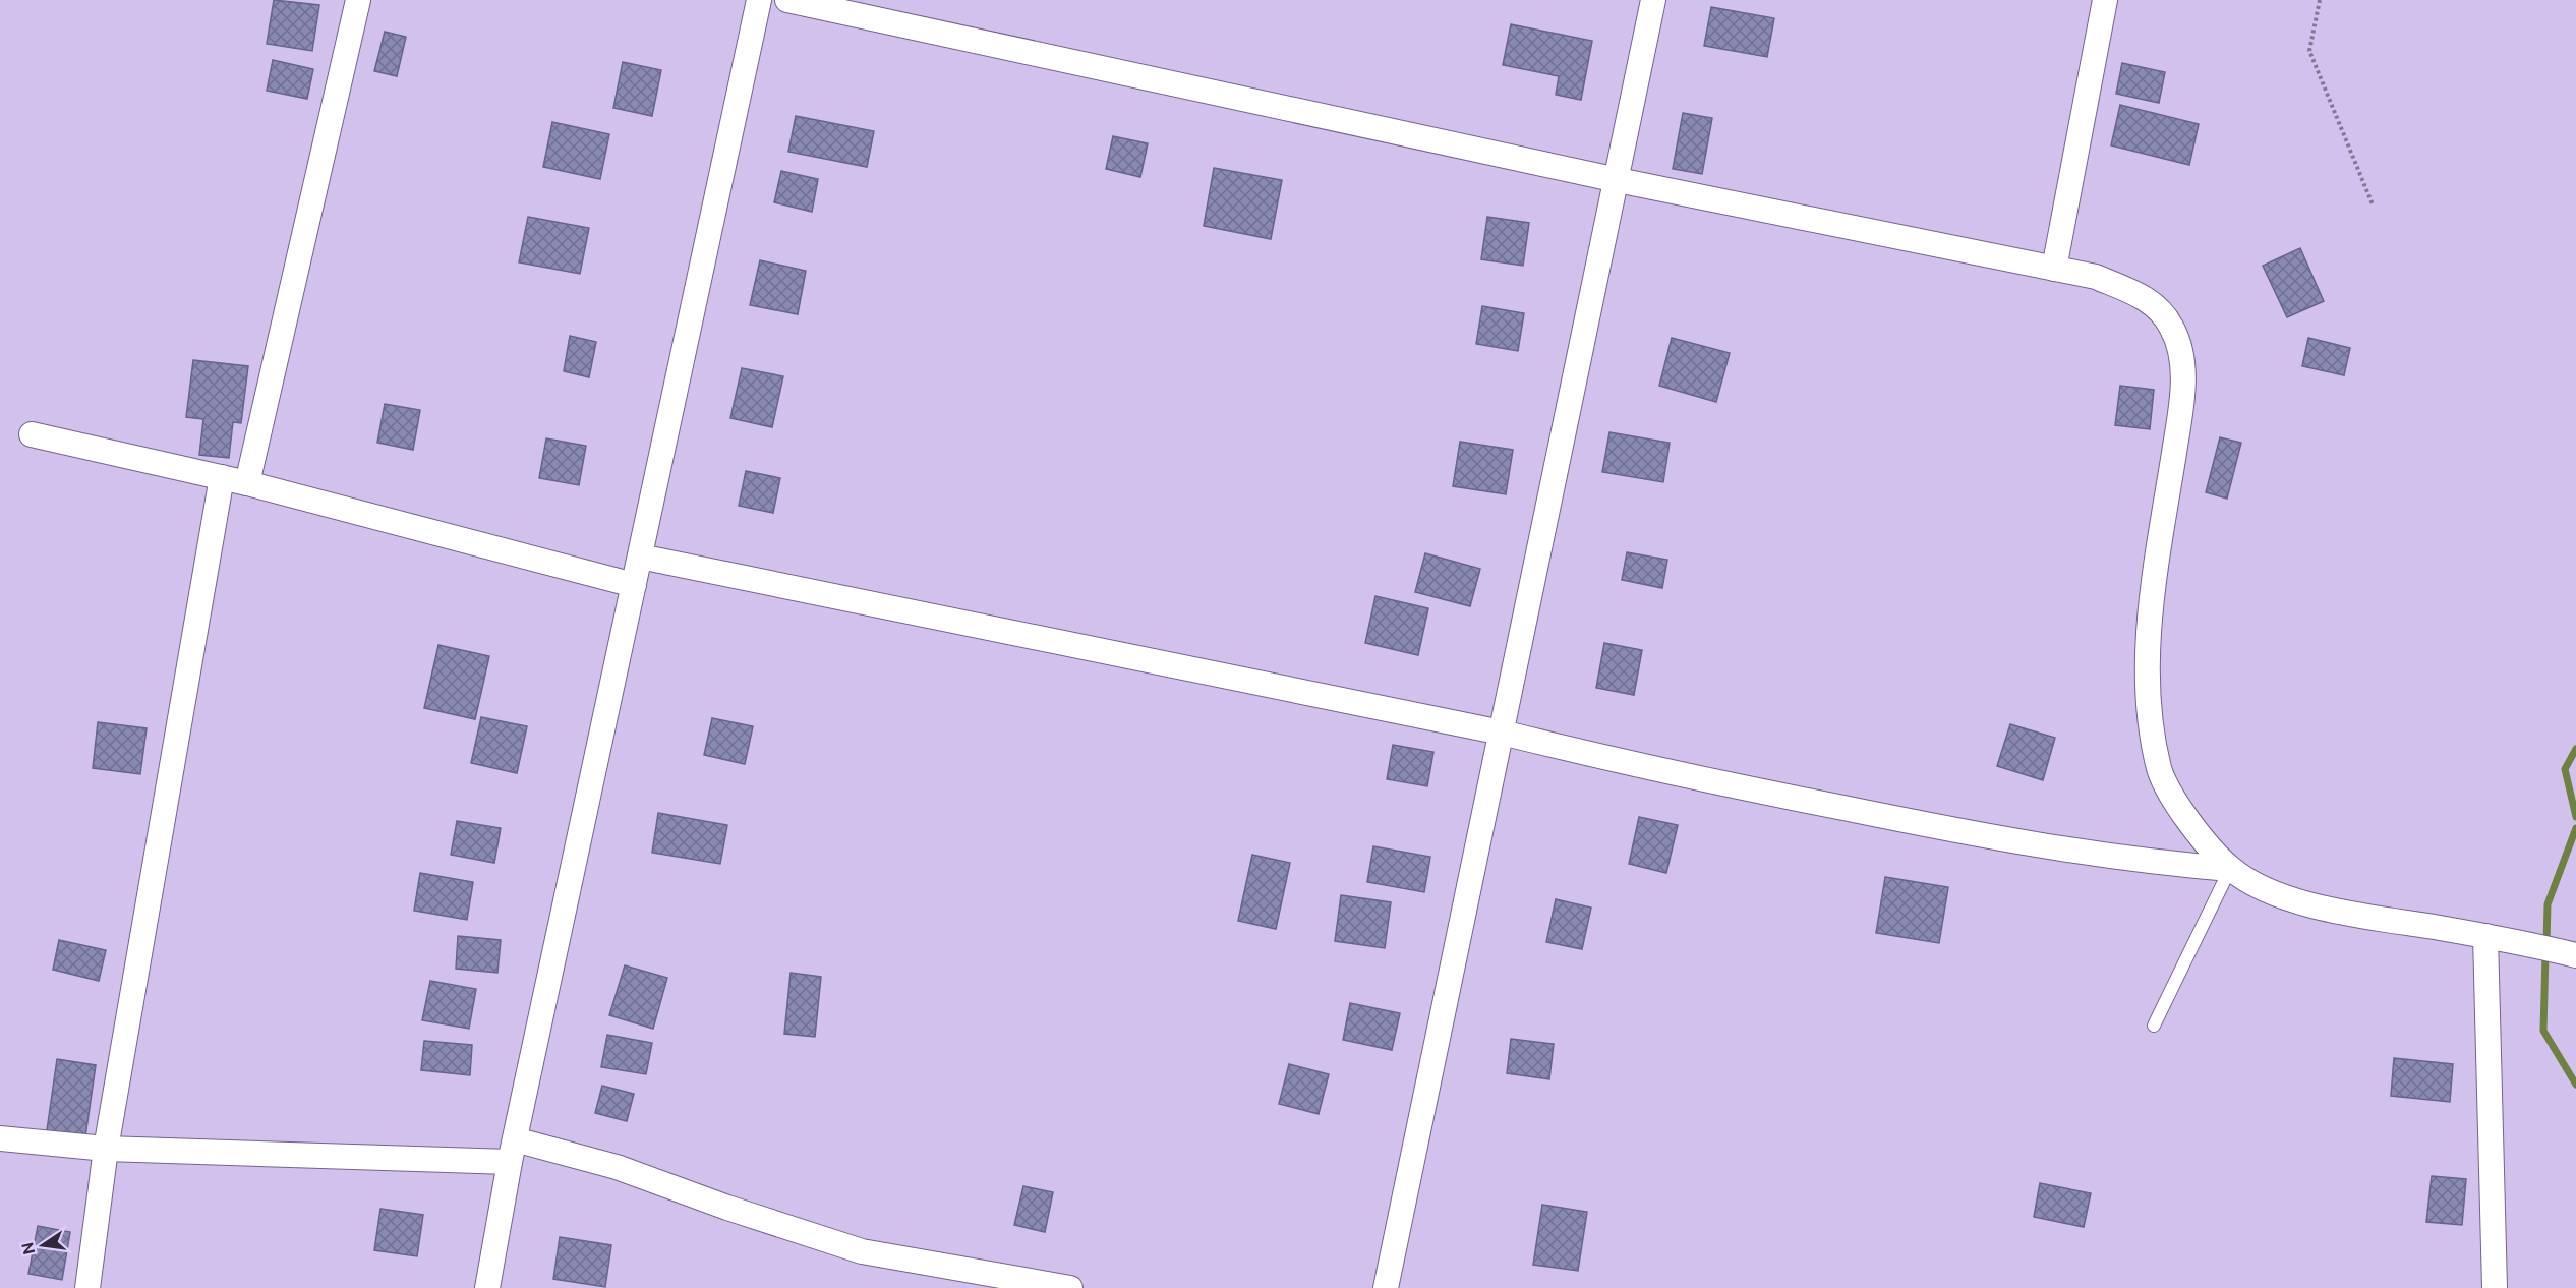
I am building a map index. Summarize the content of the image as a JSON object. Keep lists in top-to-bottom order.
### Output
{
  "north": "left"
}
